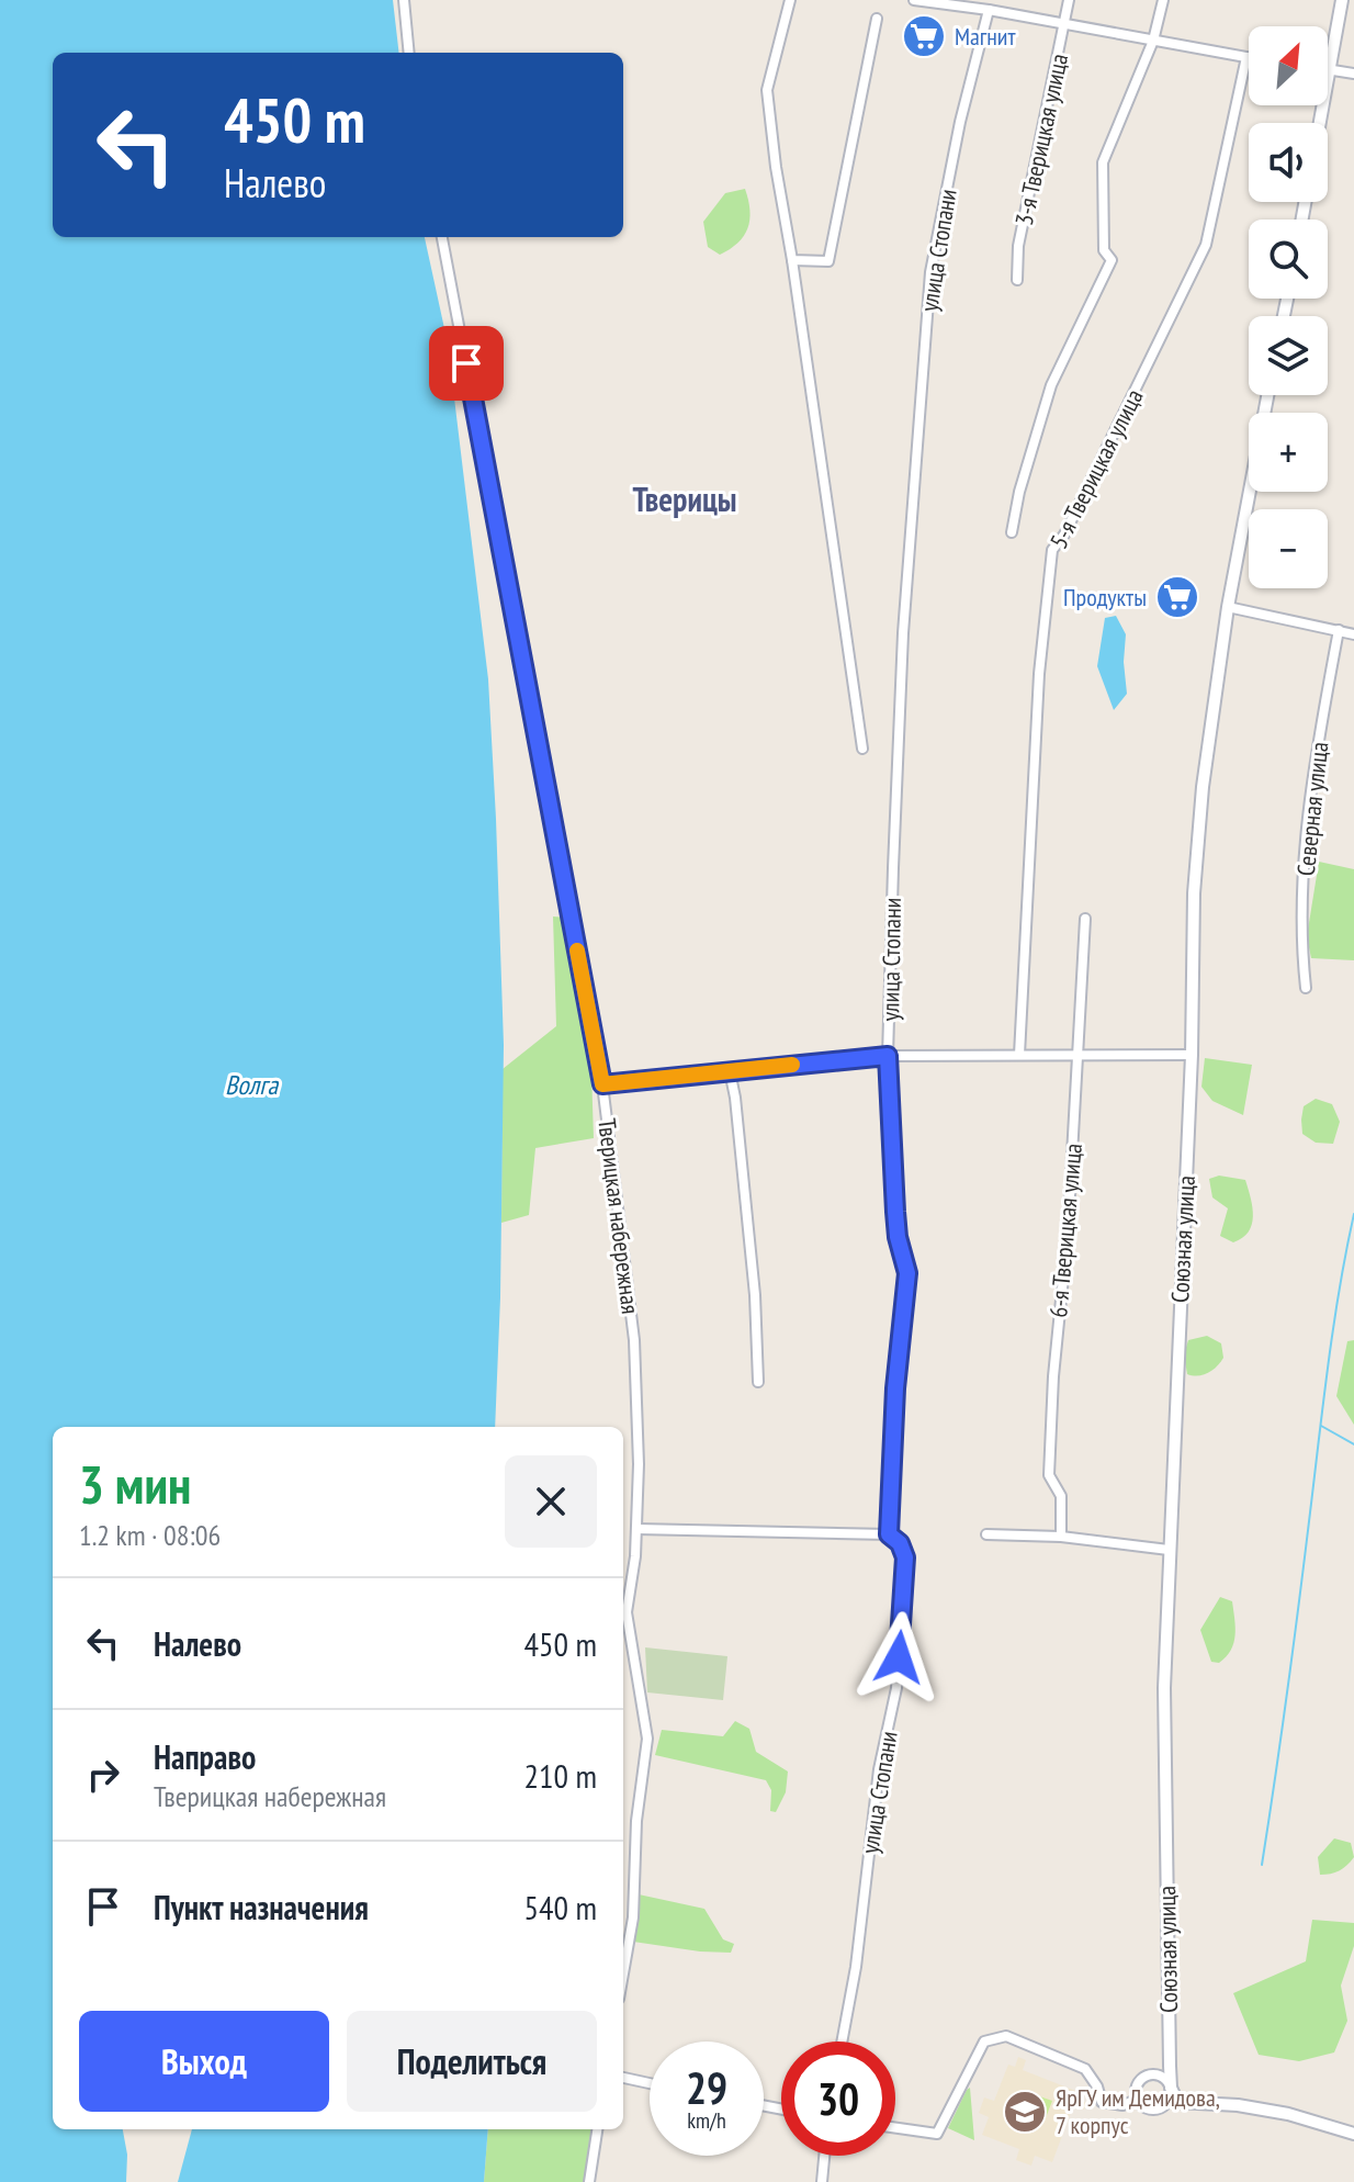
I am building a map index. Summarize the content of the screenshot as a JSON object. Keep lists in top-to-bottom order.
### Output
{
  "streets": {
    "street": [
      "3-я Тверицкая улица",
      "улица Стопани",
      "5-я Тверицкая улица",
      "Северная улица",
      "Тверицкая набережная",
      "6-я Тверицкая улица",
      "Союзная улица"
    ]
  },
  "districts": ["Тверицы"],
  "water": ["Волга"],
  "places": {
    "supermarket": ["Магнит", "Продукты"],
    "school or university": ["ЯрГУ им Демидова, 7 корпус"]
  },
  "north": "top right",
  "page": {
    "map_buttons": ["+", "−"],
    "turn": ["450 m", "Налево"],
    "heading": ["3 мин", "1.2 km · 08:06"],
    "list": [
      {
        "name": "Налево",
        "value": "450 m"
      },
      {
        "name": "Направо",
        "note": "Тверицкая набережная",
        "value": "210 m"
      },
      {
        "name": "Пункт назначения",
        "value": "540 m"
      }
    ],
    "buttons": ["Выход", "Поделиться"],
    "speed": "29 km/h",
    "limit": "30"
  }
}
